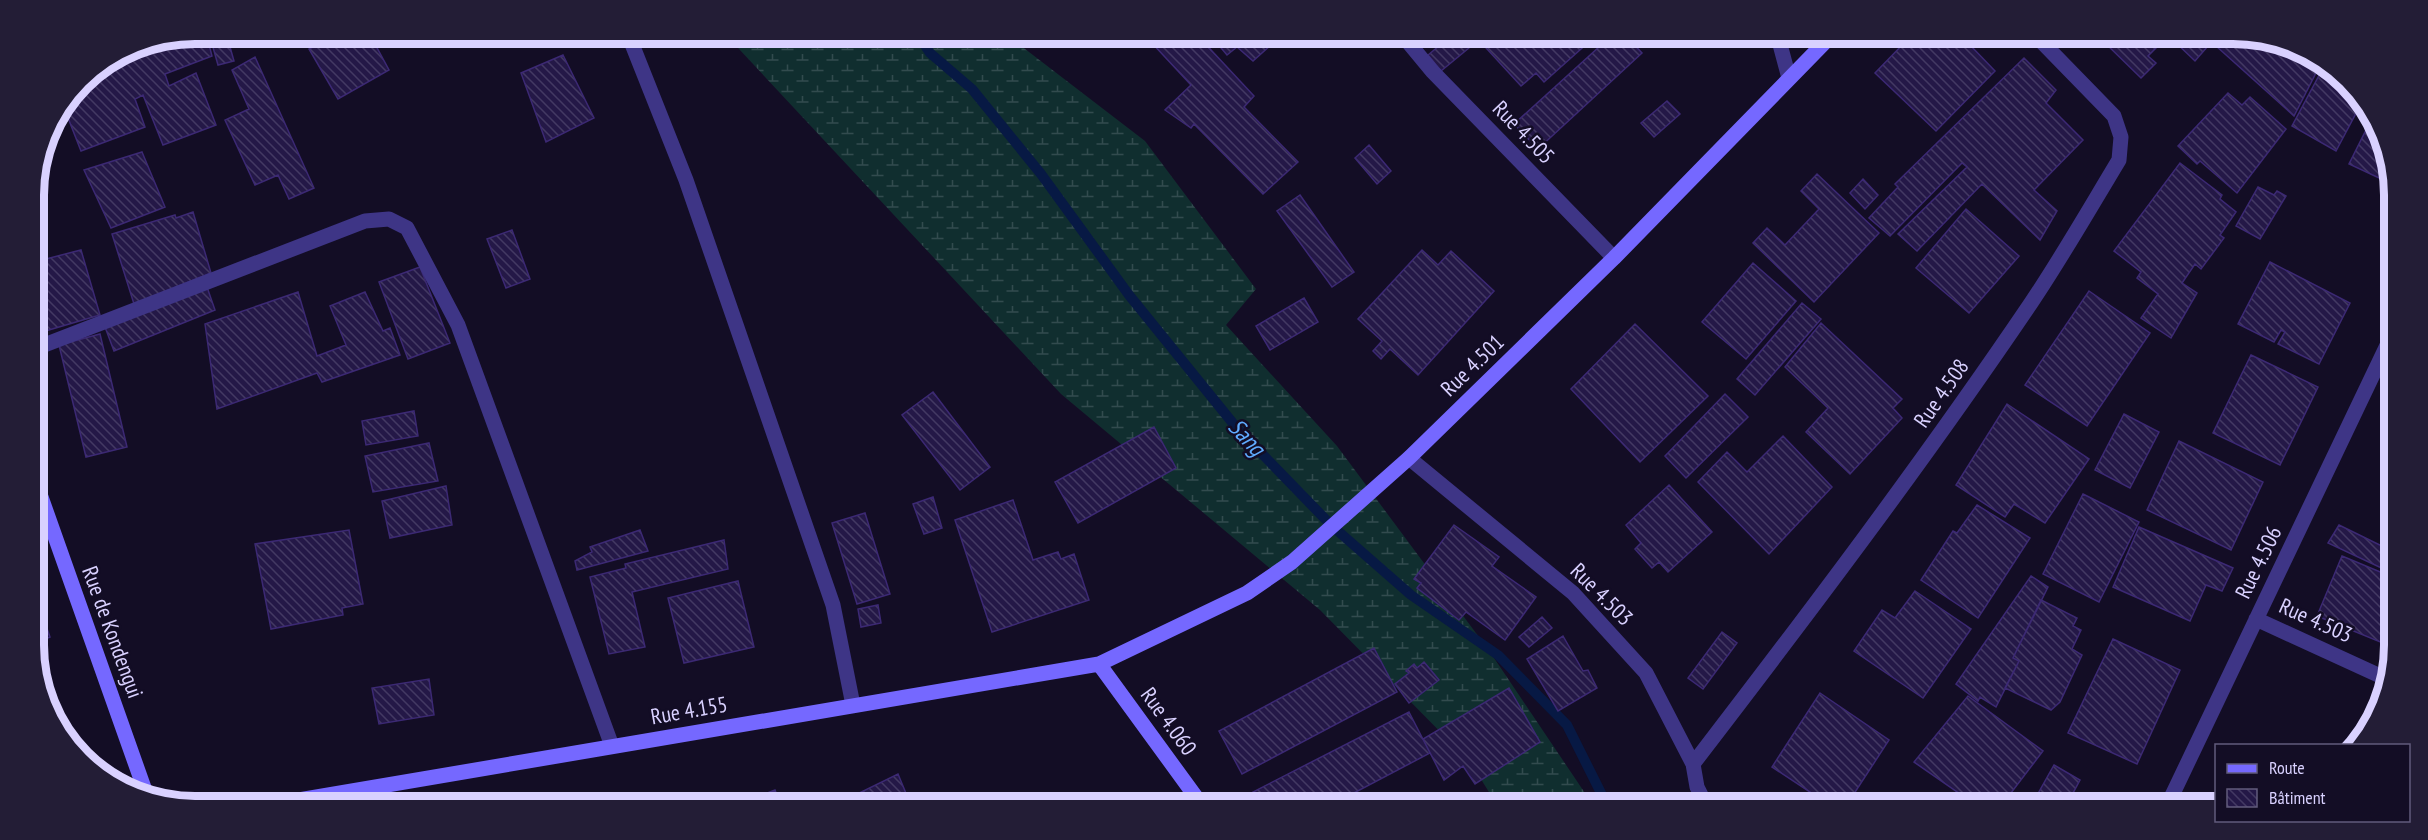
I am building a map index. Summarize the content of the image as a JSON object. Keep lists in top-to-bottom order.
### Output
{
  "streets": {
    "street": [
      "Rue 4.505",
      "Rue 4.501",
      "Rue 4.508",
      "Rue 4.506",
      "Rue 4.503",
      "Rue de Kondengui",
      "Rue 4.155",
      "Rue 4.060"
    ]
  },
  "crossings": [
    ["Rue 4.505", "Rue 4.501"],
    ["Rue 4.501", "Rue 4.503"],
    ["Rue 4.501", "Rue 4.155"],
    ["Rue 4.501", "Rue 4.060"],
    ["Rue 4.508", "Rue 4.503"],
    ["Rue 4.506", "Rue 4.503"],
    ["Rue 4.155", "Rue 4.060"]
  ],
  "water": ["Sang"],
  "legend": ["Route", "Bâtiment"]
}
